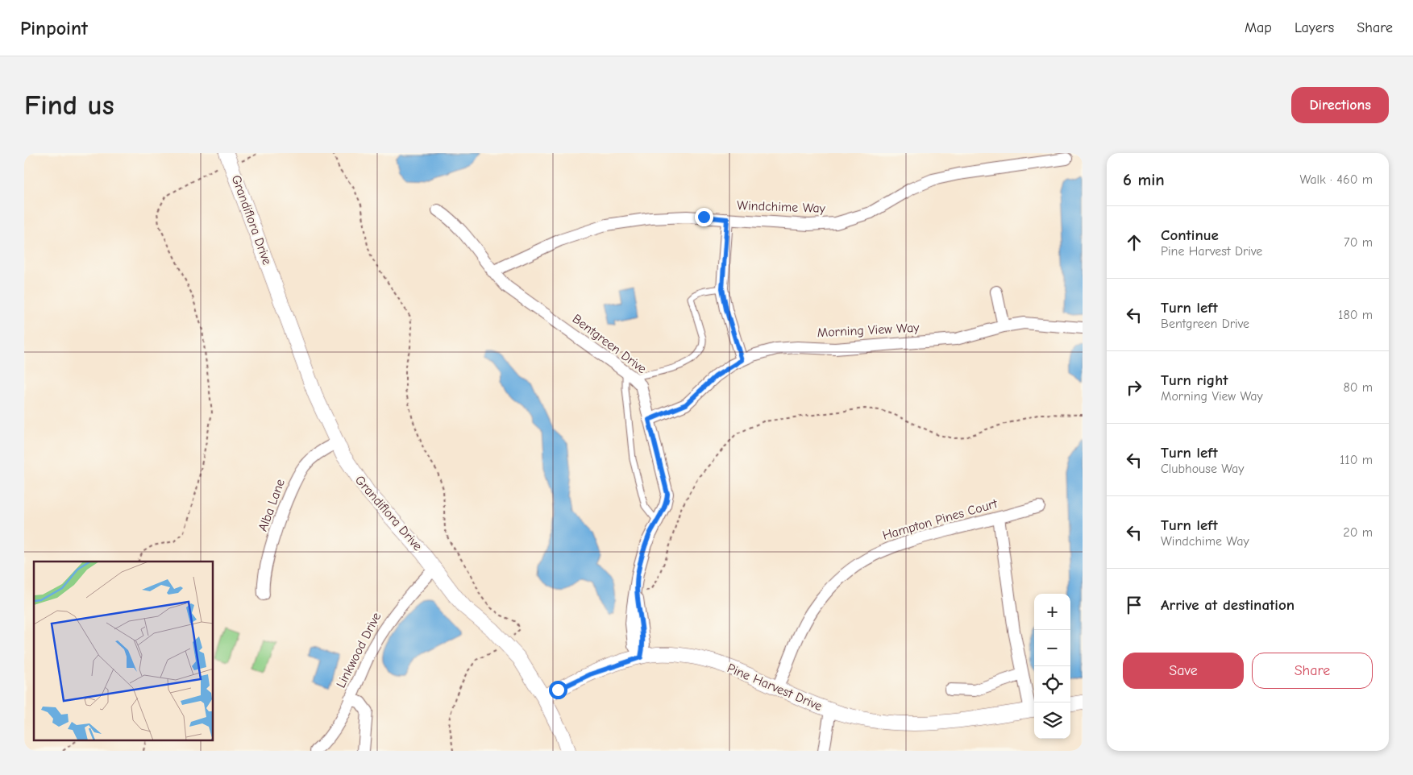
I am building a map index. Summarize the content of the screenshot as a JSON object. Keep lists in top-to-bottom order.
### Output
{
  "streets": {
    "street": [
      "Windchime Way",
      "Grandiflora Drive",
      "Morning View Way",
      "Bentgreen Drive",
      "Alba Lane",
      "Hampton Pines Court",
      "Linkwood Drive",
      "Pine Harvest Drive"
    ]
  },
  "crossings": [
    ["Windchime Way", "Bentgreen Drive"],
    ["Grandiflora Drive", "Alba Lane"],
    ["Grandiflora Drive", "Linkwood Drive"],
    ["Grandiflora Drive", "Pine Harvest Drive"],
    ["Morning View Way", "Bentgreen Drive"],
    ["Bentgreen Drive", "Pine Harvest Drive"],
    ["Hampton Pines Court", "Pine Harvest Drive"]
  ],
  "page": {
    "header": "Pinpoint",
    "nav": ["Map", "Layers", "Share"],
    "buttons": [
      "Directions",
      ["Save", "Share"]
    ],
    "title": "Find us",
    "heading": ["6 min", "Walk · 460 m"],
    "list": [
      ["Continue", "Pine Harvest Drive", "70 m"],
      ["Turn left", "Bentgreen Drive", "180 m"],
      ["Turn right", "Morning View Way", "80 m"],
      ["Turn left", "Clubhouse Way", "110 m"],
      ["Turn left", "Windchime Way", "20 m"],
      "Arrive at destination"
    ],
    "map_buttons": ["+", "−"]
  }
}
